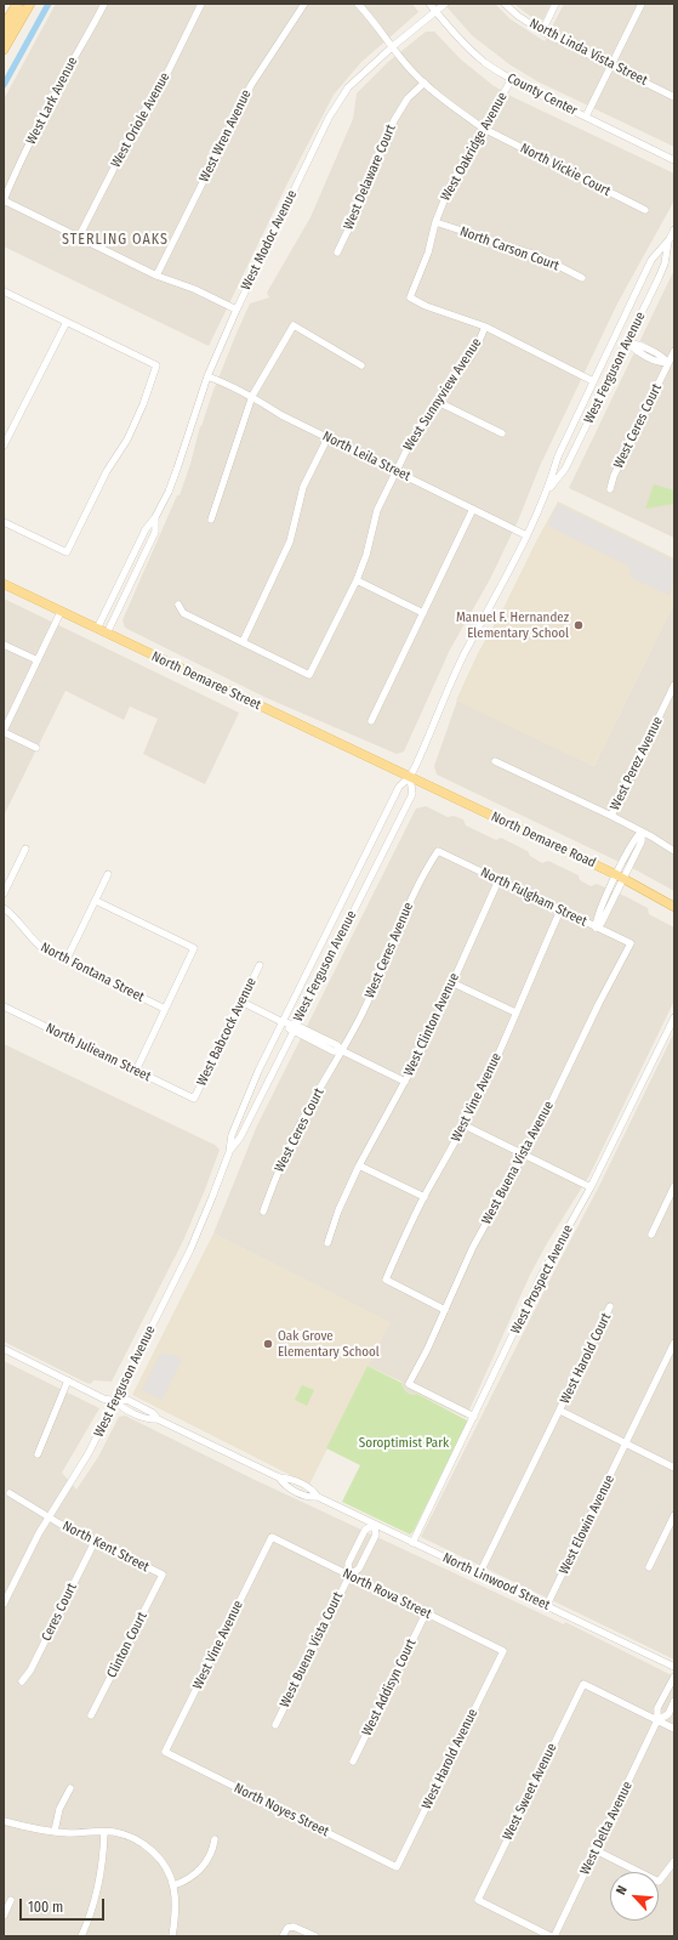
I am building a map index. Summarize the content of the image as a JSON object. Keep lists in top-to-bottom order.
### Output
{
  "streets": {
    "main road": ["North Demaree Street", "North Demaree Road"],
    "street": [
      "North Linda Vista Street",
      "County Center",
      "West Lark Avenue",
      "West Oriole Avenue",
      "West Wren Avenue",
      "West Oakridge Avenue",
      "North Vickie Court",
      "West Delaware Court",
      "West Modoc Avenue",
      "North Carson Court",
      "West Ferguson Avenue",
      "West Sunnyview Avenue",
      "West Ceres Court",
      "North Leila Street",
      "West Perez Avenue",
      "North Fulgham Street",
      "West Ceres Avenue",
      "North Fontana Street",
      "West Clinton Avenue",
      "West Babcock Avenue",
      "North Julieann Street",
      "West Vine Avenue",
      "West Buena Vista Avenue",
      "West Prospect Avenue",
      "West Harold Court",
      "West Elowin Avenue",
      "North Kent Street",
      "North Linwood Street",
      "North Rova Street",
      "Ceres Court",
      "Clinton Court",
      "West Buena Vista Court",
      "West Addisyn Court",
      "West Harold Avenue",
      "West Sweet Avenue",
      "North Noyes Street",
      "West Delta Avenue"
    ]
  },
  "crossings": [
    ["County Center", "West Oakridge Avenue"],
    ["County Center", "West Modoc Avenue"],
    ["West Oakridge Avenue", "North Vickie Court"],
    ["West Oakridge Avenue", "North Carson Court"],
    ["West Oakridge Avenue", "West Sunnyview Avenue"],
    ["North Vickie Court", "West Delaware Court"],
    ["North Vickie Court", "West Modoc Avenue"],
    ["West Modoc Avenue", "North Leila Street"],
    ["West Modoc Avenue", "North Demaree Street"],
    ["West Ferguson Avenue", "North Leila Street"],
    ["West Ferguson Avenue", "North Demaree Street"],
    ["West Ferguson Avenue", "North Demaree Road"],
    ["West Ferguson Avenue", "North Kent Street"],
    ["West Ferguson Avenue", "North Linwood Street"],
    ["West Sunnyview Avenue", "North Leila Street"],
    ["West Ceres Court", "West Ceres Avenue"],
    ["North Demaree Street", "North Demaree Road"],
    ["North Fulgham Street", "West Ceres Avenue"],
    ["North Fulgham Street", "West Clinton Avenue"],
    ["North Fulgham Street", "West Vine Avenue"],
    ["North Fulgham Street", "West Buena Vista Avenue"],
    ["West Babcock Avenue", "North Julieann Street"],
    ["West Vine Avenue", "West Buena Vista Avenue"],
    ["West Vine Avenue", "North Rova Street"],
    ["West Vine Avenue", "North Noyes Street"],
    ["West Buena Vista Avenue", "West Prospect Avenue"],
    ["West Prospect Avenue", "North Linwood Street"],
    ["West Elowin Avenue", "North Linwood Street"],
    ["North Kent Street", "Ceres Court"],
    ["North Kent Street", "Clinton Court"],
    ["North Rova Street", "West Buena Vista Court"],
    ["North Rova Street", "West Addisyn Court"],
    ["North Rova Street", "West Harold Avenue"],
    ["West Harold Avenue", "North Noyes Street"],
    ["West Sweet Avenue", "West Delta Avenue"]
  ],
  "districts": ["STERLING OAKS"],
  "parks": ["Soroptimist Park"],
  "places": ["Manuel F. Hernandez Elementary School", "Oak Grove Elementary School"],
  "scale_bar": "100 m",
  "north": "top left"
}
